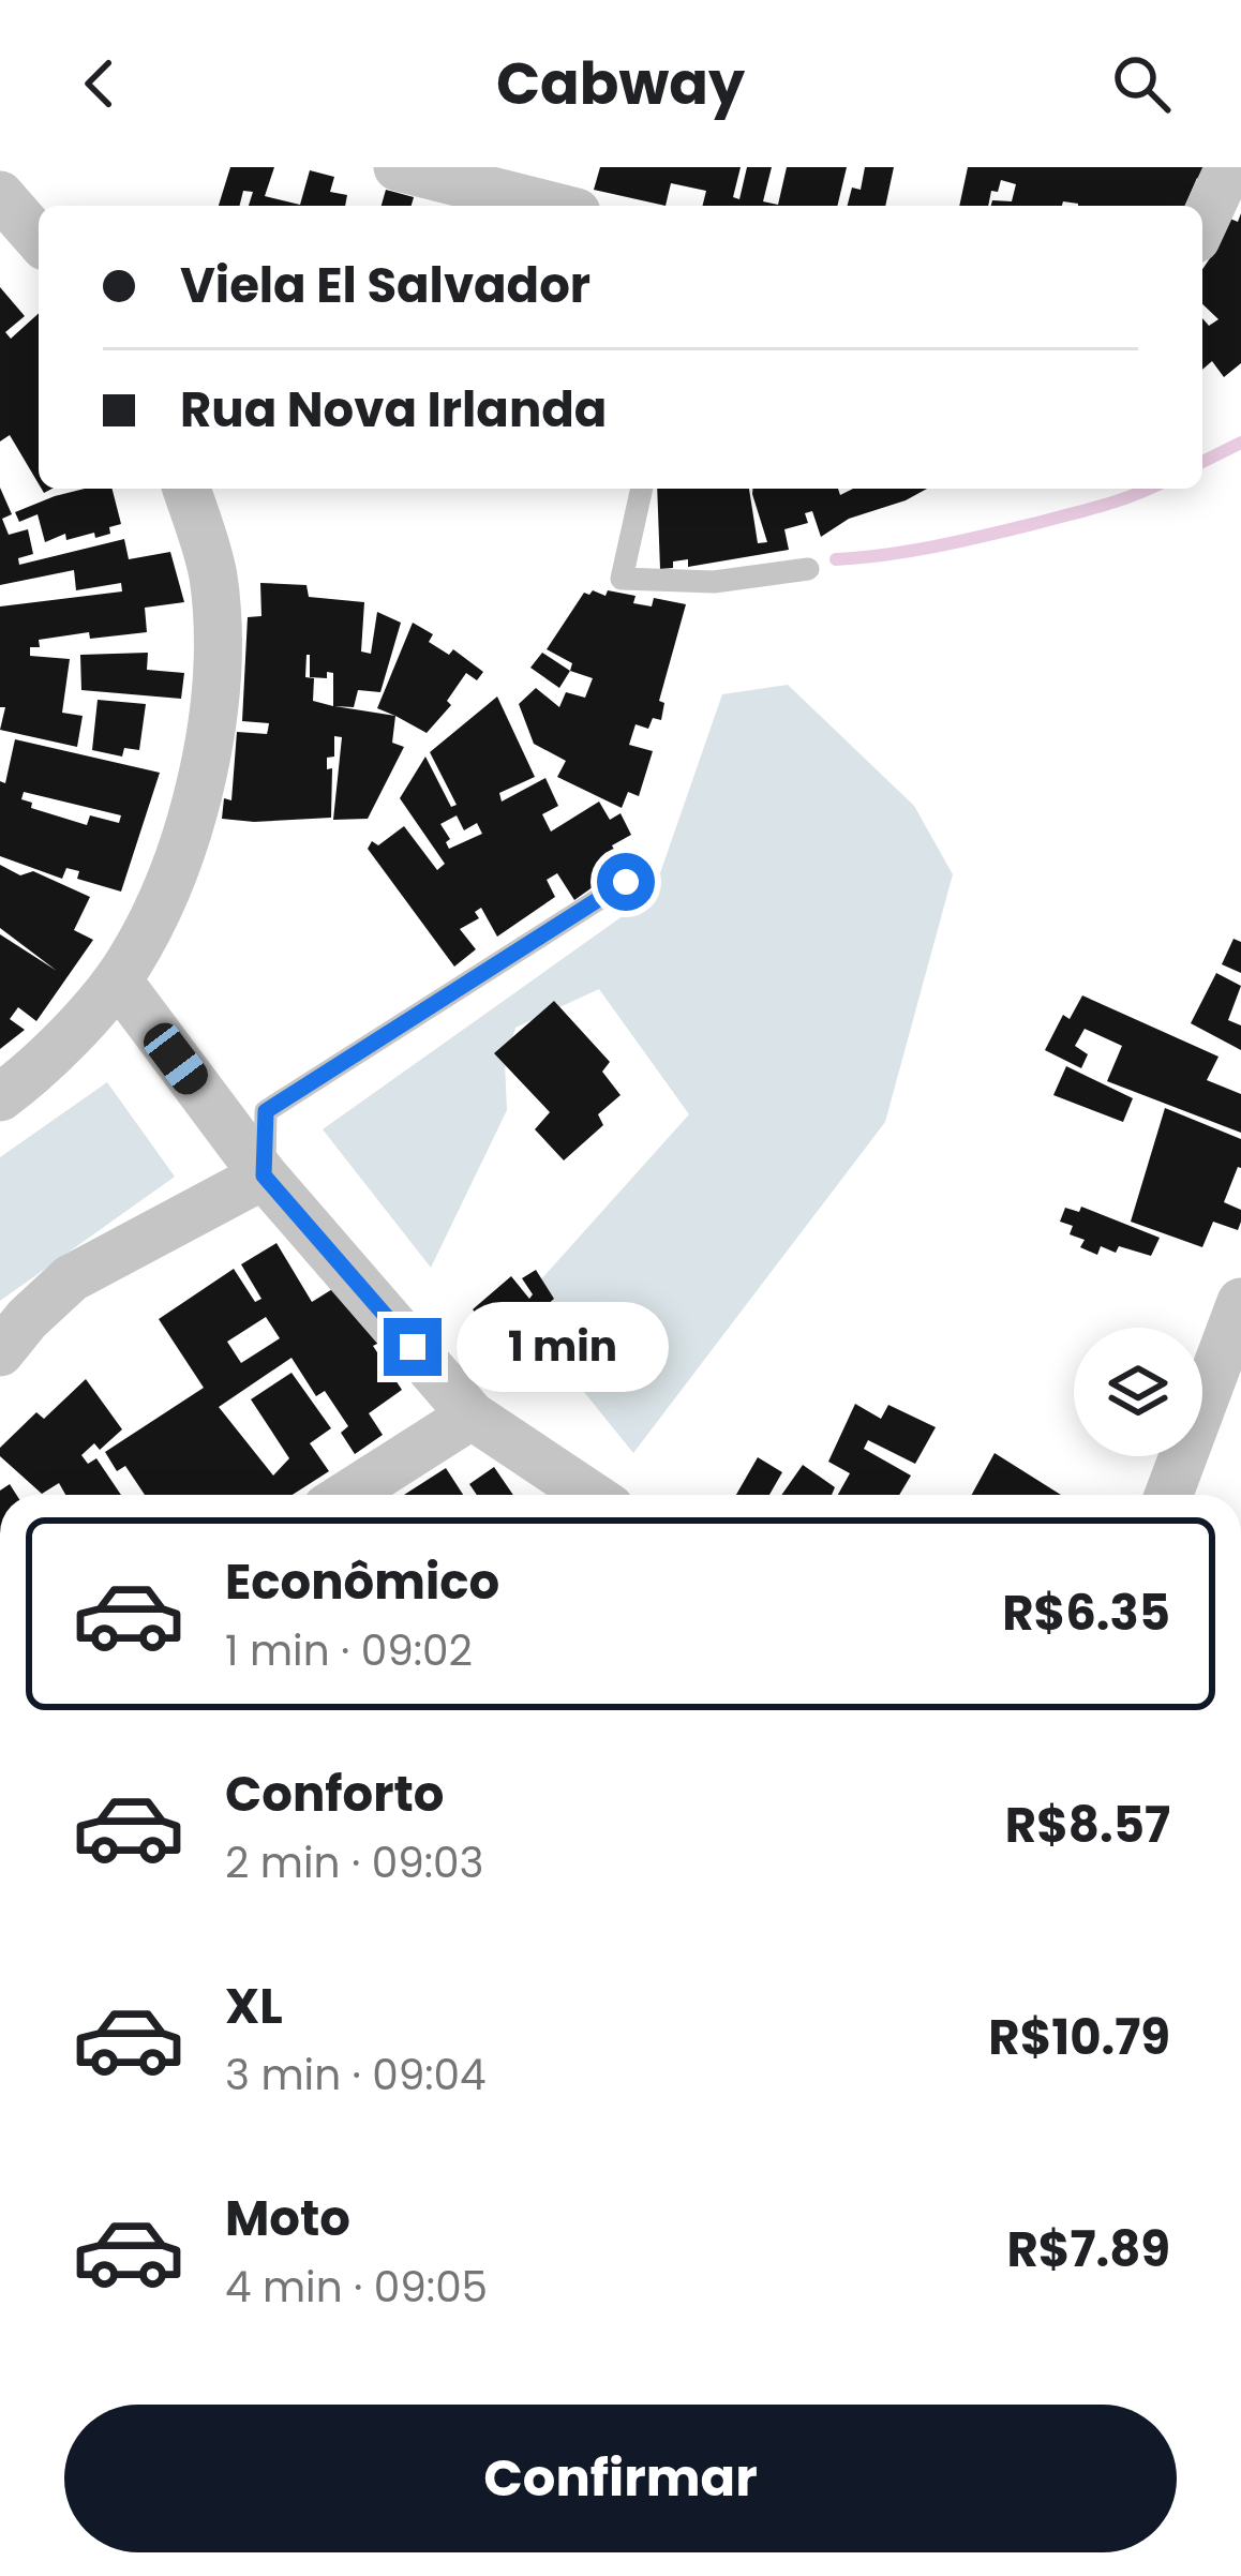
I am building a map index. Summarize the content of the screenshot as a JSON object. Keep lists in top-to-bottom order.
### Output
{
  "page": {
    "header": "Cabway",
    "banner": ["Viela El Salvador", "Rua Nova Irlanda"],
    "bubble": "1 min",
    "list": [
      {
        "name": "Econômico",
        "note": "1 min · 09:02",
        "value": "R$6.35"
      },
      {
        "name": "Conforto",
        "note": "2 min · 09:03",
        "value": "R$8.57"
      },
      {
        "name": "XL",
        "note": "3 min · 09:04",
        "value": "R$10.79"
      },
      {
        "name": "Moto",
        "note": "4 min · 09:05",
        "value": "R$7.89"
      }
    ],
    "buttons": "Confirmar"
  }
}
